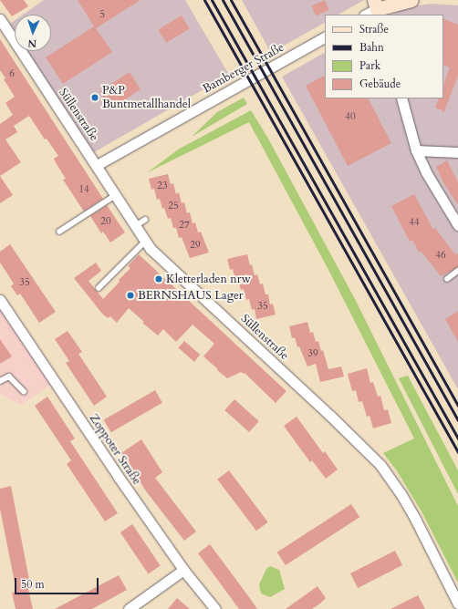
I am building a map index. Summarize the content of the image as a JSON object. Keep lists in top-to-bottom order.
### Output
{
  "streets": {
    "street": ["Bamberger Straße", "Süllenstraße", "Zoppoter Straße"]
  },
  "crossings": [
    ["Bamberger Straße", "Süllenstraße"]
  ],
  "places": ["P&P Buntmetallhandel", "Kletterladen nrw", "BERNSHAUS Lager"],
  "house_numbers": [
    "5",
    "6",
    "40",
    "23",
    "14",
    "25",
    "20",
    "44",
    "27",
    "29",
    "46",
    "35",
    "35",
    "39"
  ],
  "legend": [
    "Straße",
    "Bahn",
    "Park",
    "Gebäude"
  ],
  "scale_bar": "50 m",
  "north": "bottom"
}
